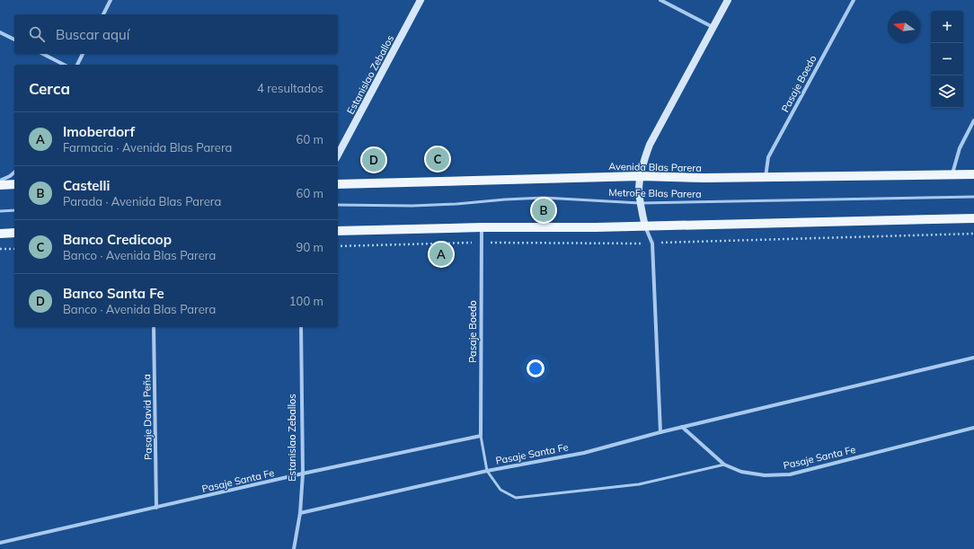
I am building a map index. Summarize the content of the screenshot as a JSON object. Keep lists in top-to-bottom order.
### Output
{
  "streets": {
    "main road": ["Estanislao Zeballos", "Avenida Blas Parera"],
    "street": ["Pasaje Boedo", "Pasaje David Peña", "Pasaje Santa Fe"],
    "lane": ["MetroFe Blas Parera"]
  },
  "crossings": [
    ["Estanislao Zeballos", "Pasaje Santa Fe"],
    ["Pasaje Boedo", "Avenida Blas Parera"],
    ["Pasaje Boedo", "Pasaje Santa Fe"],
    ["Pasaje David Peña", "Pasaje Santa Fe"]
  ],
  "north": "left",
  "page": {
    "map_buttons": ["+", "−"],
    "search": "Buscar aquí",
    "heading": ["Cerca", "4 resultados"],
    "list": [
      {
        "mark": "A",
        "name": "Imoberdorf",
        "note": "Farmacia · Avenida Blas Parera",
        "value": "60 m"
      },
      {
        "mark": "B",
        "name": "Castelli",
        "note": "Parada · Avenida Blas Parera",
        "value": "60 m"
      },
      {
        "mark": "C",
        "name": "Banco Credicoop",
        "note": "Banco · Avenida Blas Parera",
        "value": "90 m"
      },
      {
        "mark": "D",
        "name": "Banco Santa Fe",
        "note": "Banco · Avenida Blas Parera",
        "value": "100 m"
      }
    ],
    "pins": [
      "C",
      "D",
      "B",
      "A"
    ]
  }
}
